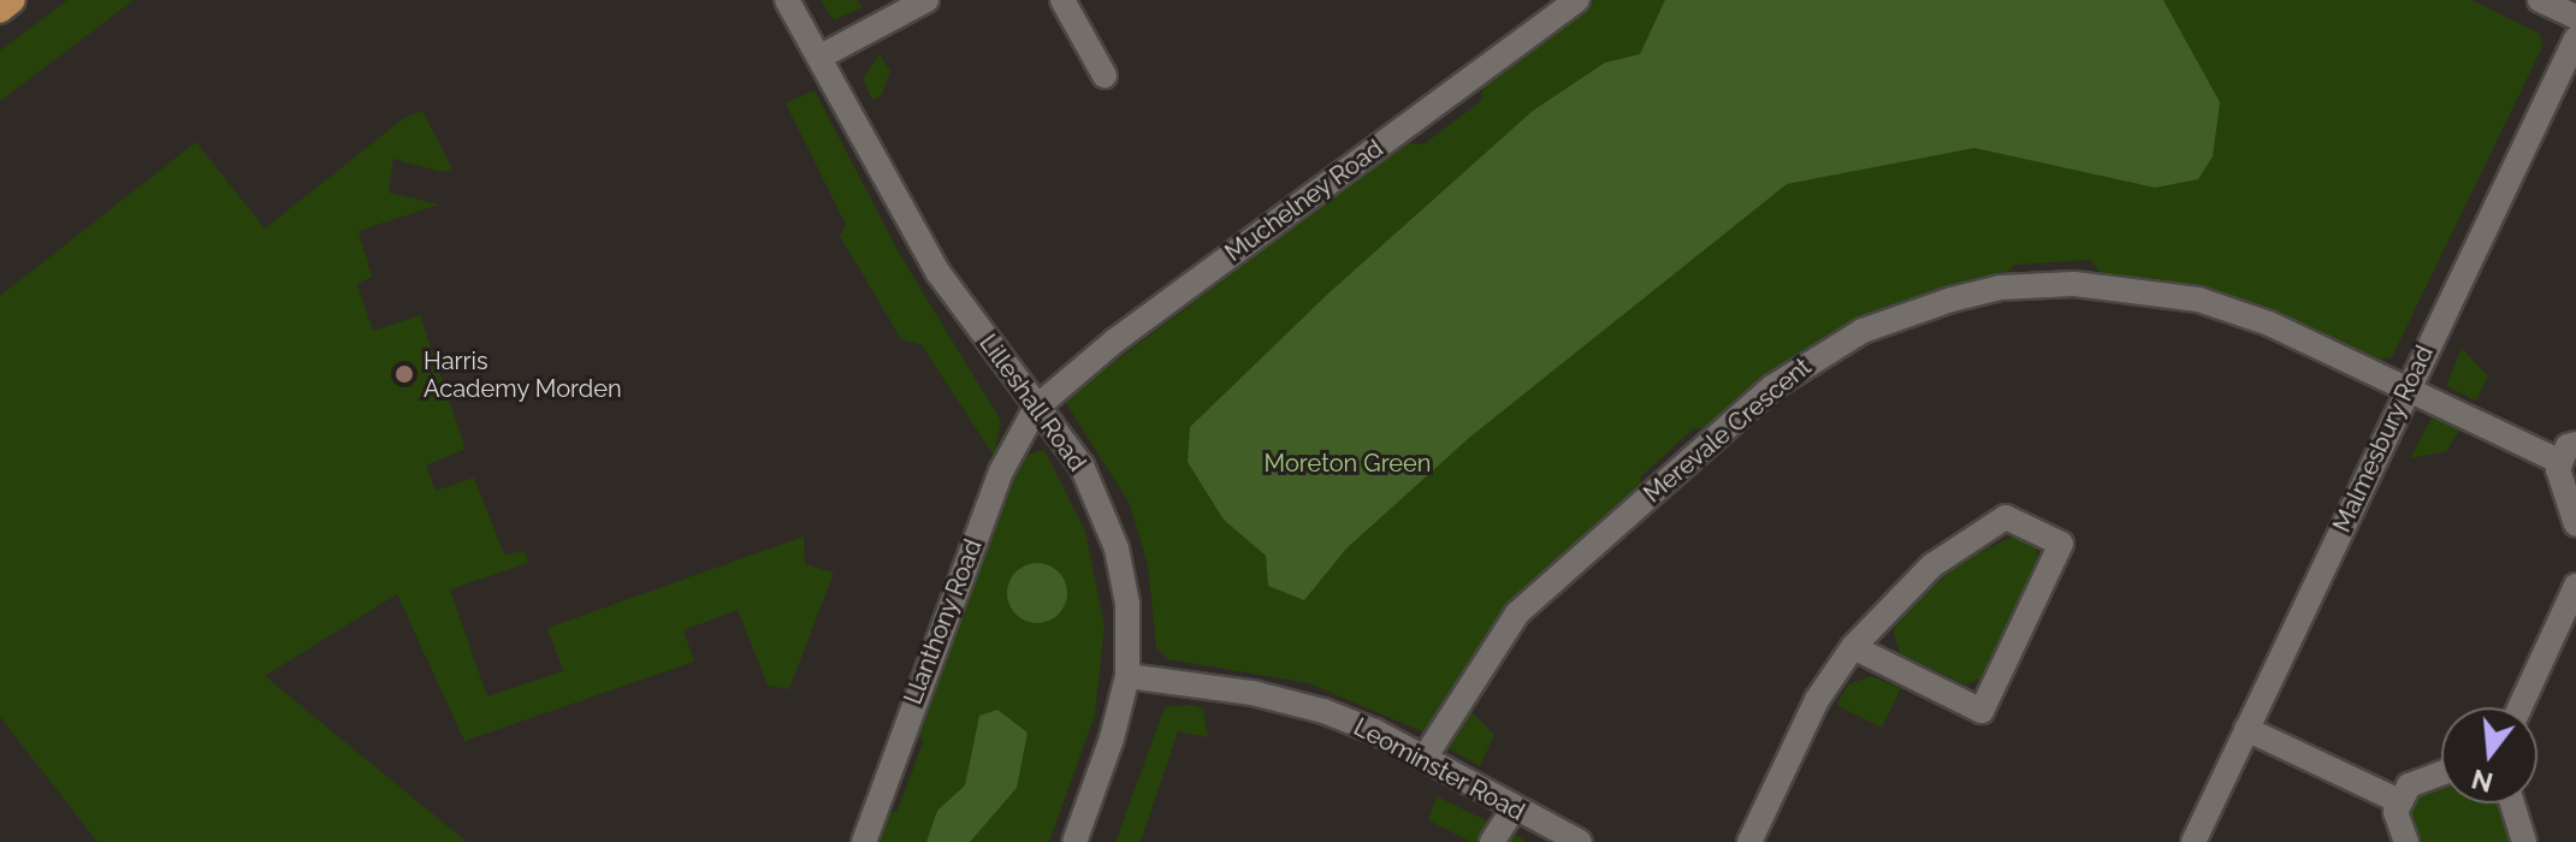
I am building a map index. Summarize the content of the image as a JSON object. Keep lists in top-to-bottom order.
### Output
{
  "streets": {
    "street": [
      "Muchelney Road",
      "Lilleshall Road",
      "Merevale Crescent",
      "Malmesbury Road",
      "Llanthony Road",
      "Leominster Road"
    ]
  },
  "crossings": [
    ["Muchelney Road", "Lilleshall Road"],
    ["Muchelney Road", "Llanthony Road"],
    ["Lilleshall Road", "Llanthony Road"],
    ["Lilleshall Road", "Leominster Road"],
    ["Merevale Crescent", "Malmesbury Road"],
    ["Merevale Crescent", "Leominster Road"]
  ],
  "parks": ["Moreton Green"],
  "places": ["Harris Academy Morden"],
  "north": "bottom"
}
